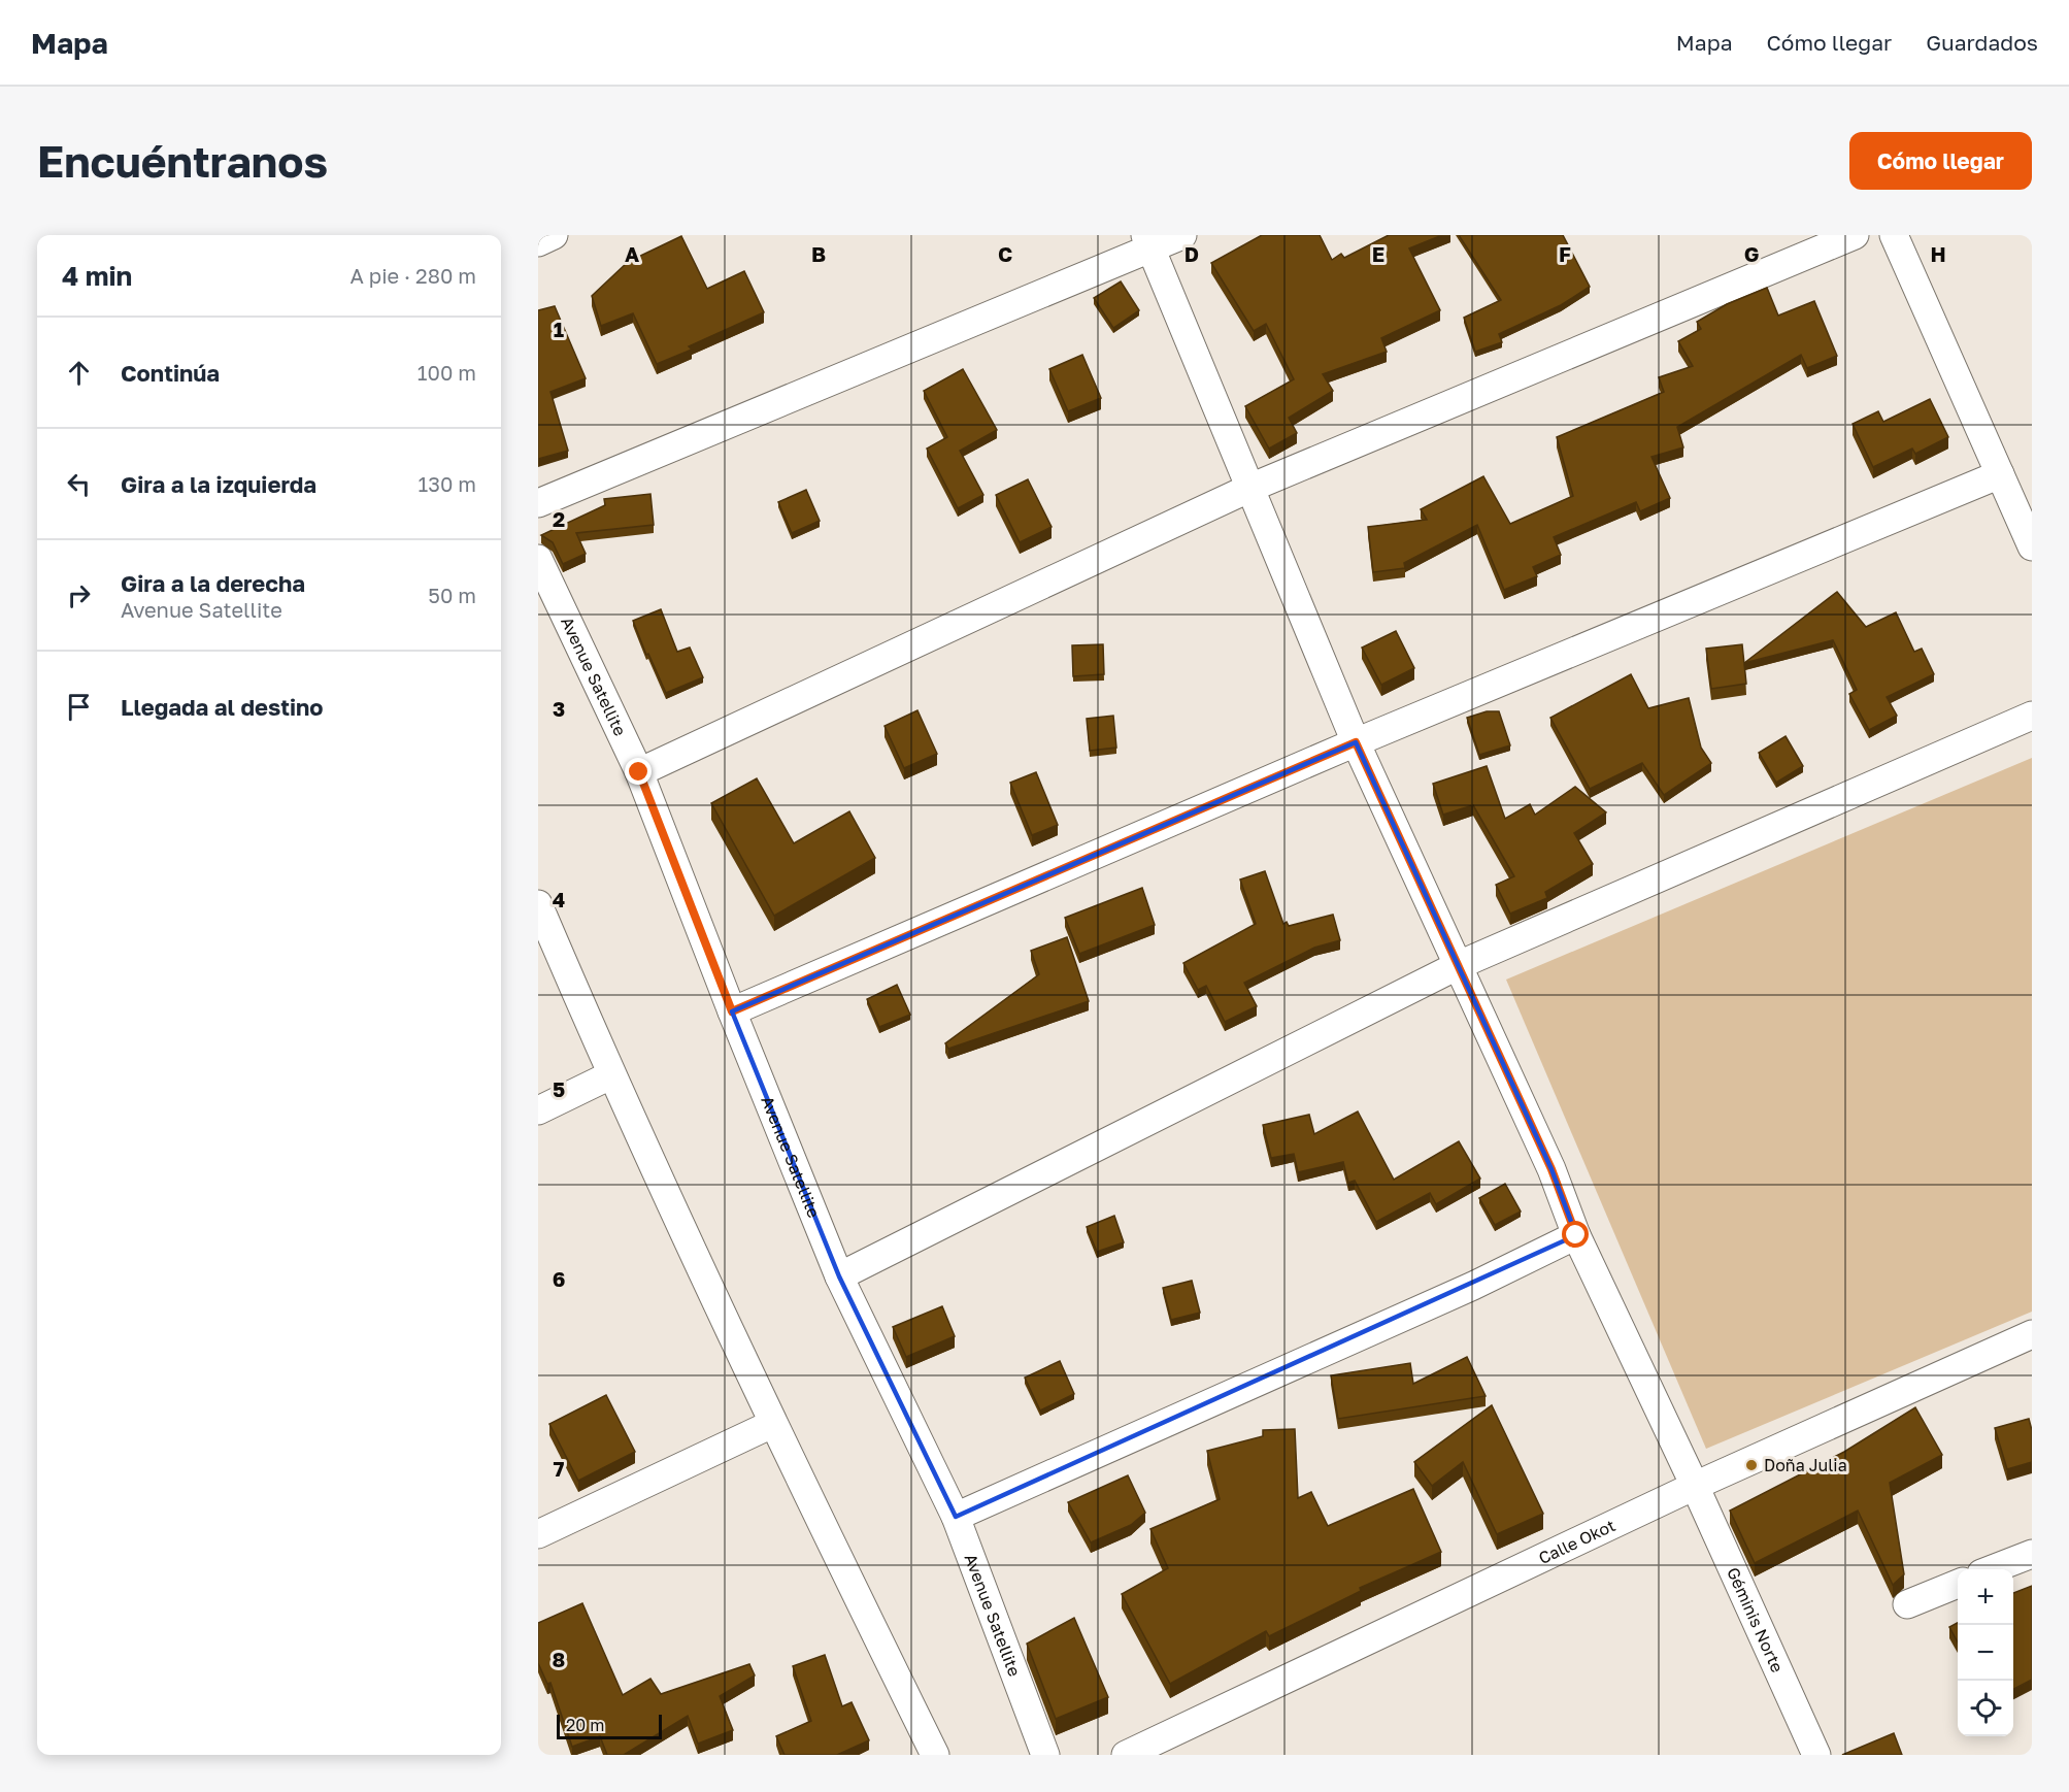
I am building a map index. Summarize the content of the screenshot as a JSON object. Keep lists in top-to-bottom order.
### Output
{
  "streets": {
    "street": ["Avenue Satellite", "Calle Okot", "Géminis Norte"]
  },
  "crossings": [
    ["Calle Okot", "Géminis Norte"]
  ],
  "places": ["Doña Julia"],
  "scale_bar": "20 m",
  "page": {
    "header": "Mapa",
    "nav": ["Mapa", "Cómo llegar", "Guardados"],
    "buttons": "Cómo llegar",
    "title": "Encuéntranos",
    "heading": ["4 min", "A pie · 280 m"],
    "list": [
      ["Continúa", "100 m"],
      ["Gira a la izquierda", "130 m"],
      ["Gira a la derecha", "Avenue Satellite", "50 m"],
      "Llegada al destino"
    ],
    "map_buttons": ["+", "−"],
    "scale": "20 m"
  },
  "grid": {
    "columns": [
      "A",
      "B",
      "C",
      "D",
      "E",
      "F",
      "G",
      "H"
    ],
    "rows": [
      "1",
      "2",
      "3",
      "4",
      "5",
      "6",
      "7",
      "8"
    ]
  }
}
